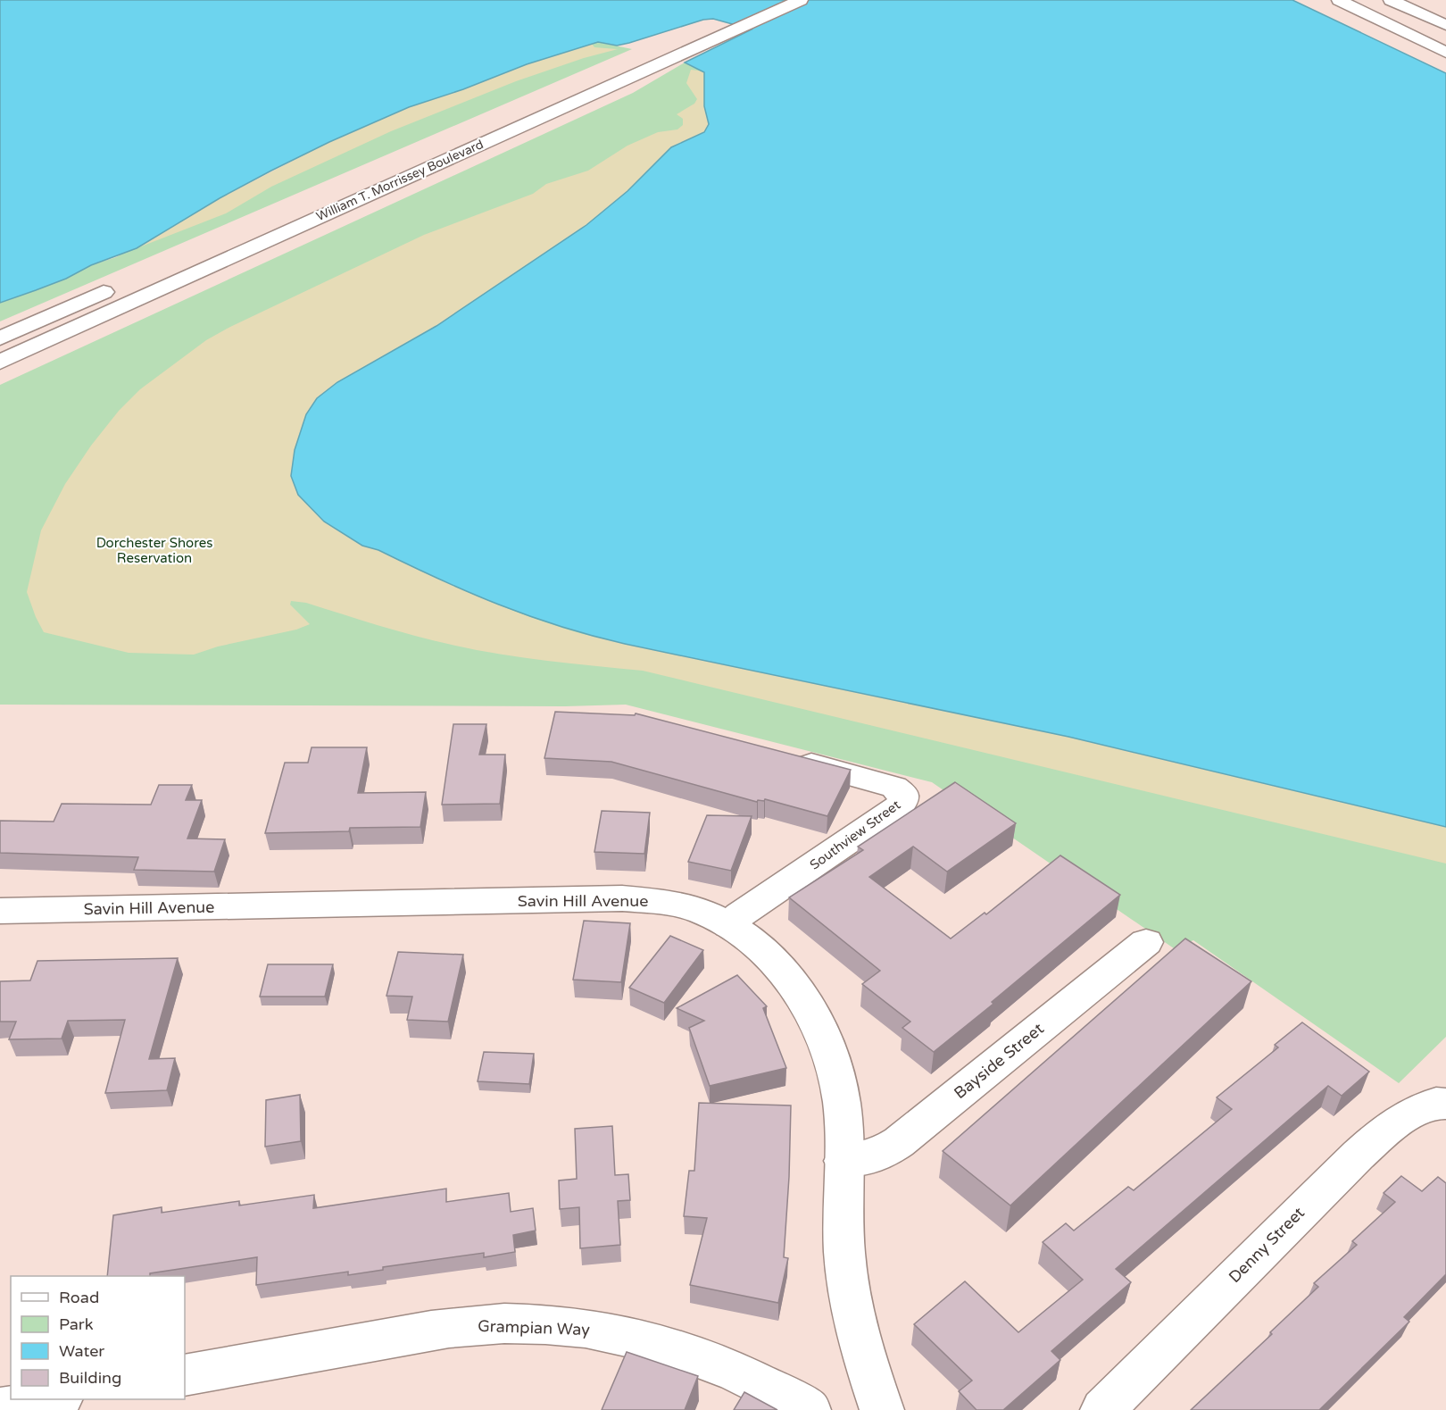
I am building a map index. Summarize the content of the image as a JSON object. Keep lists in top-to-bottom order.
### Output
{
  "streets": {
    "main road": [
      "William T. Morrissey Boulevard",
      "Southview Street",
      "Savin Hill Avenue",
      "Bayside Street",
      "Denny Street",
      "Grampian Way"
    ]
  },
  "crossings": [
    ["Southview Street", "Savin Hill Avenue"],
    ["Savin Hill Avenue", "Bayside Street"]
  ],
  "parks": ["Dorchester Shores Reservation"],
  "legend": [
    "Road",
    "Park",
    "Water",
    "Building"
  ]
}
